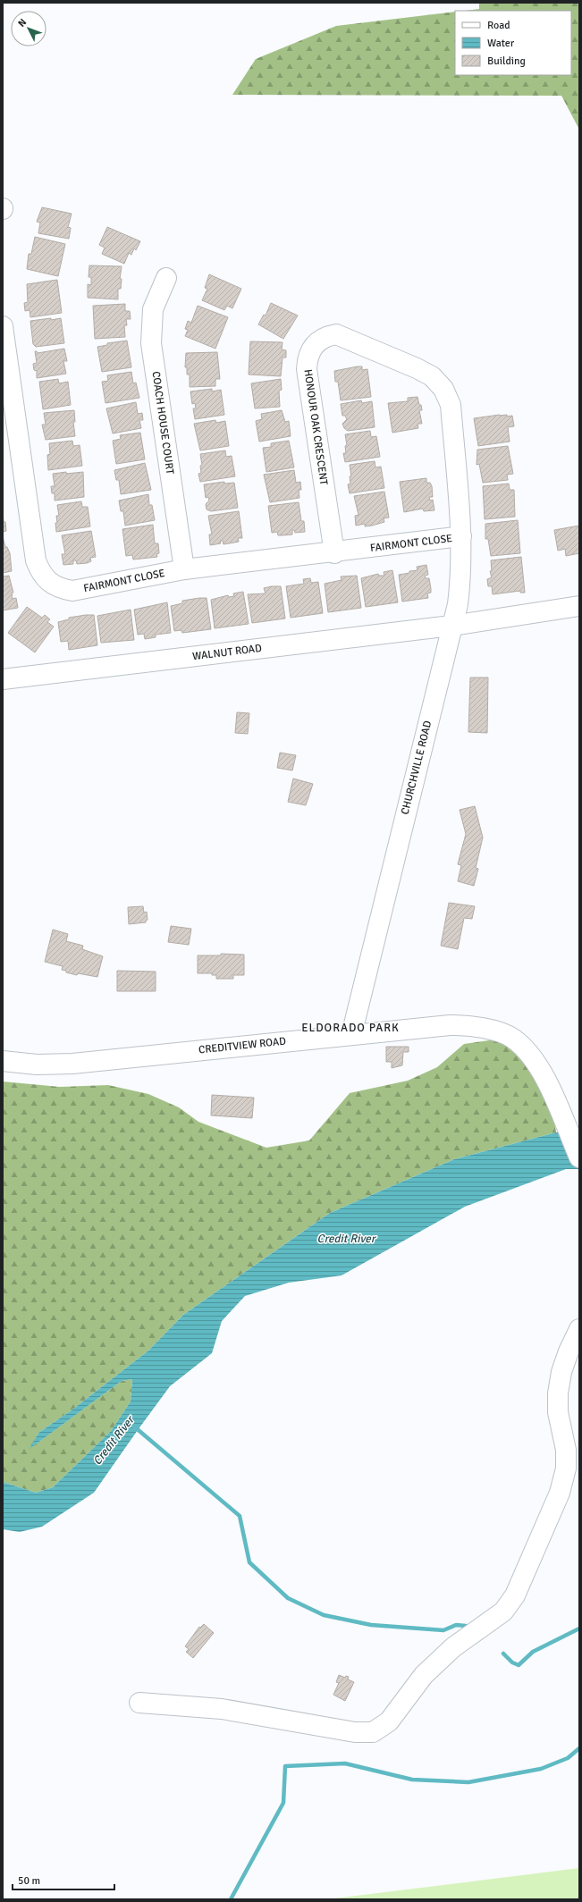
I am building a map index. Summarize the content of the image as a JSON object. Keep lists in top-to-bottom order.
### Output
{
  "streets": {
    "street": [
      "COACH HOUSE COURT",
      "HONOUR OAK CRESCENT",
      "FAIRMONT CLOSE",
      "WALNUT ROAD",
      "CHURCHVILLE ROAD",
      "CREDITVIEW ROAD"
    ]
  },
  "crossings": [
    ["COACH HOUSE COURT", "FAIRMONT CLOSE"],
    ["HONOUR OAK CRESCENT", "FAIRMONT CLOSE"],
    ["HONOUR OAK CRESCENT", "WALNUT ROAD"],
    ["HONOUR OAK CRESCENT", "CHURCHVILLE ROAD"],
    ["WALNUT ROAD", "CHURCHVILLE ROAD"],
    ["CHURCHVILLE ROAD", "CREDITVIEW ROAD"]
  ],
  "districts": ["ELDORADO PARK"],
  "water": ["Credit River"],
  "legend": ["Road", "Water", "Building"],
  "scale_bar": "50 m",
  "north": "top left"
}
